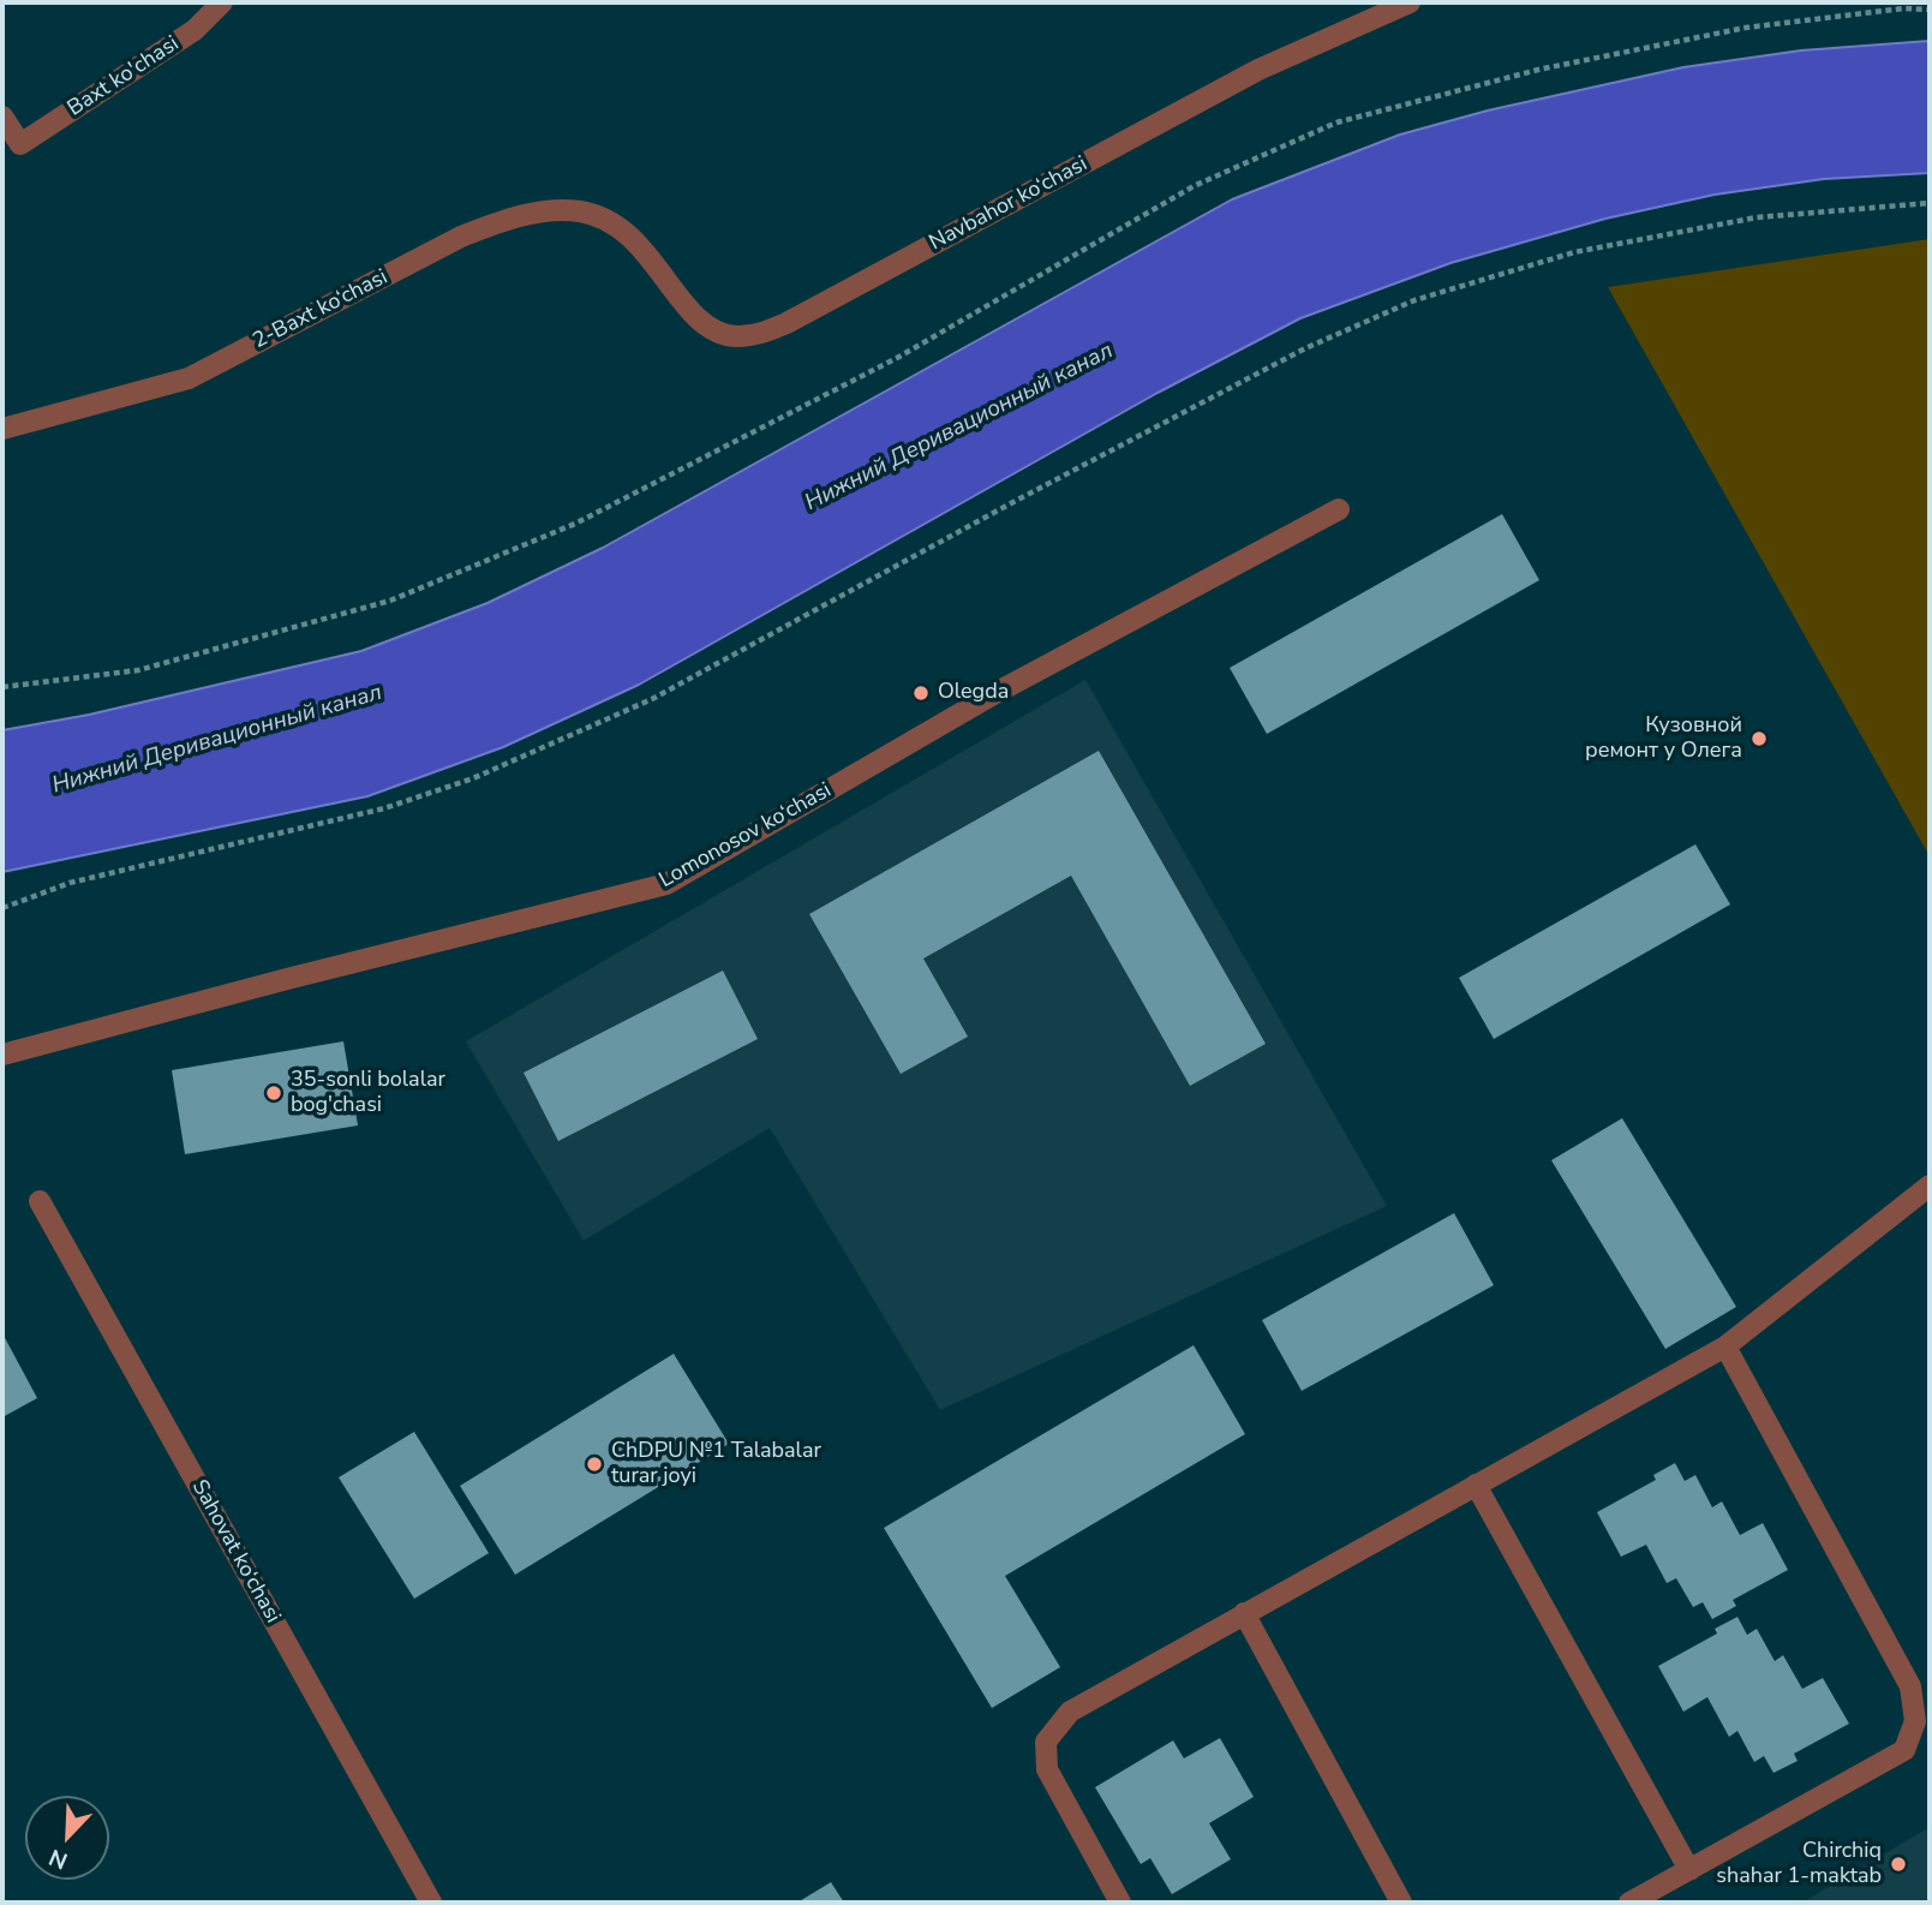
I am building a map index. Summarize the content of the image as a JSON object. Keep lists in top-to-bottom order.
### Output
{
  "streets": {
    "street": [
      "Baxt ko'chasi",
      "Navbahor ko‘chasi",
      "2-Baxt ko‘chasi",
      "Lomonosov ko‘chasi",
      "Sahovat ko‘chasi"
    ]
  },
  "crossings": [
    ["Navbahor ko‘chasi", "2-Baxt ko‘chasi"]
  ],
  "water": ["Нижний Деривационный канал"],
  "places": [
    "Olegda",
    "Кузовной ремонт у Олега",
    "35-sonli bolalar bog'chasi",
    "ChDPU №1 Talabalar turar joyi",
    "Chirchiq shahar 1-maktab"
  ],
  "north": "bottom left"
}
